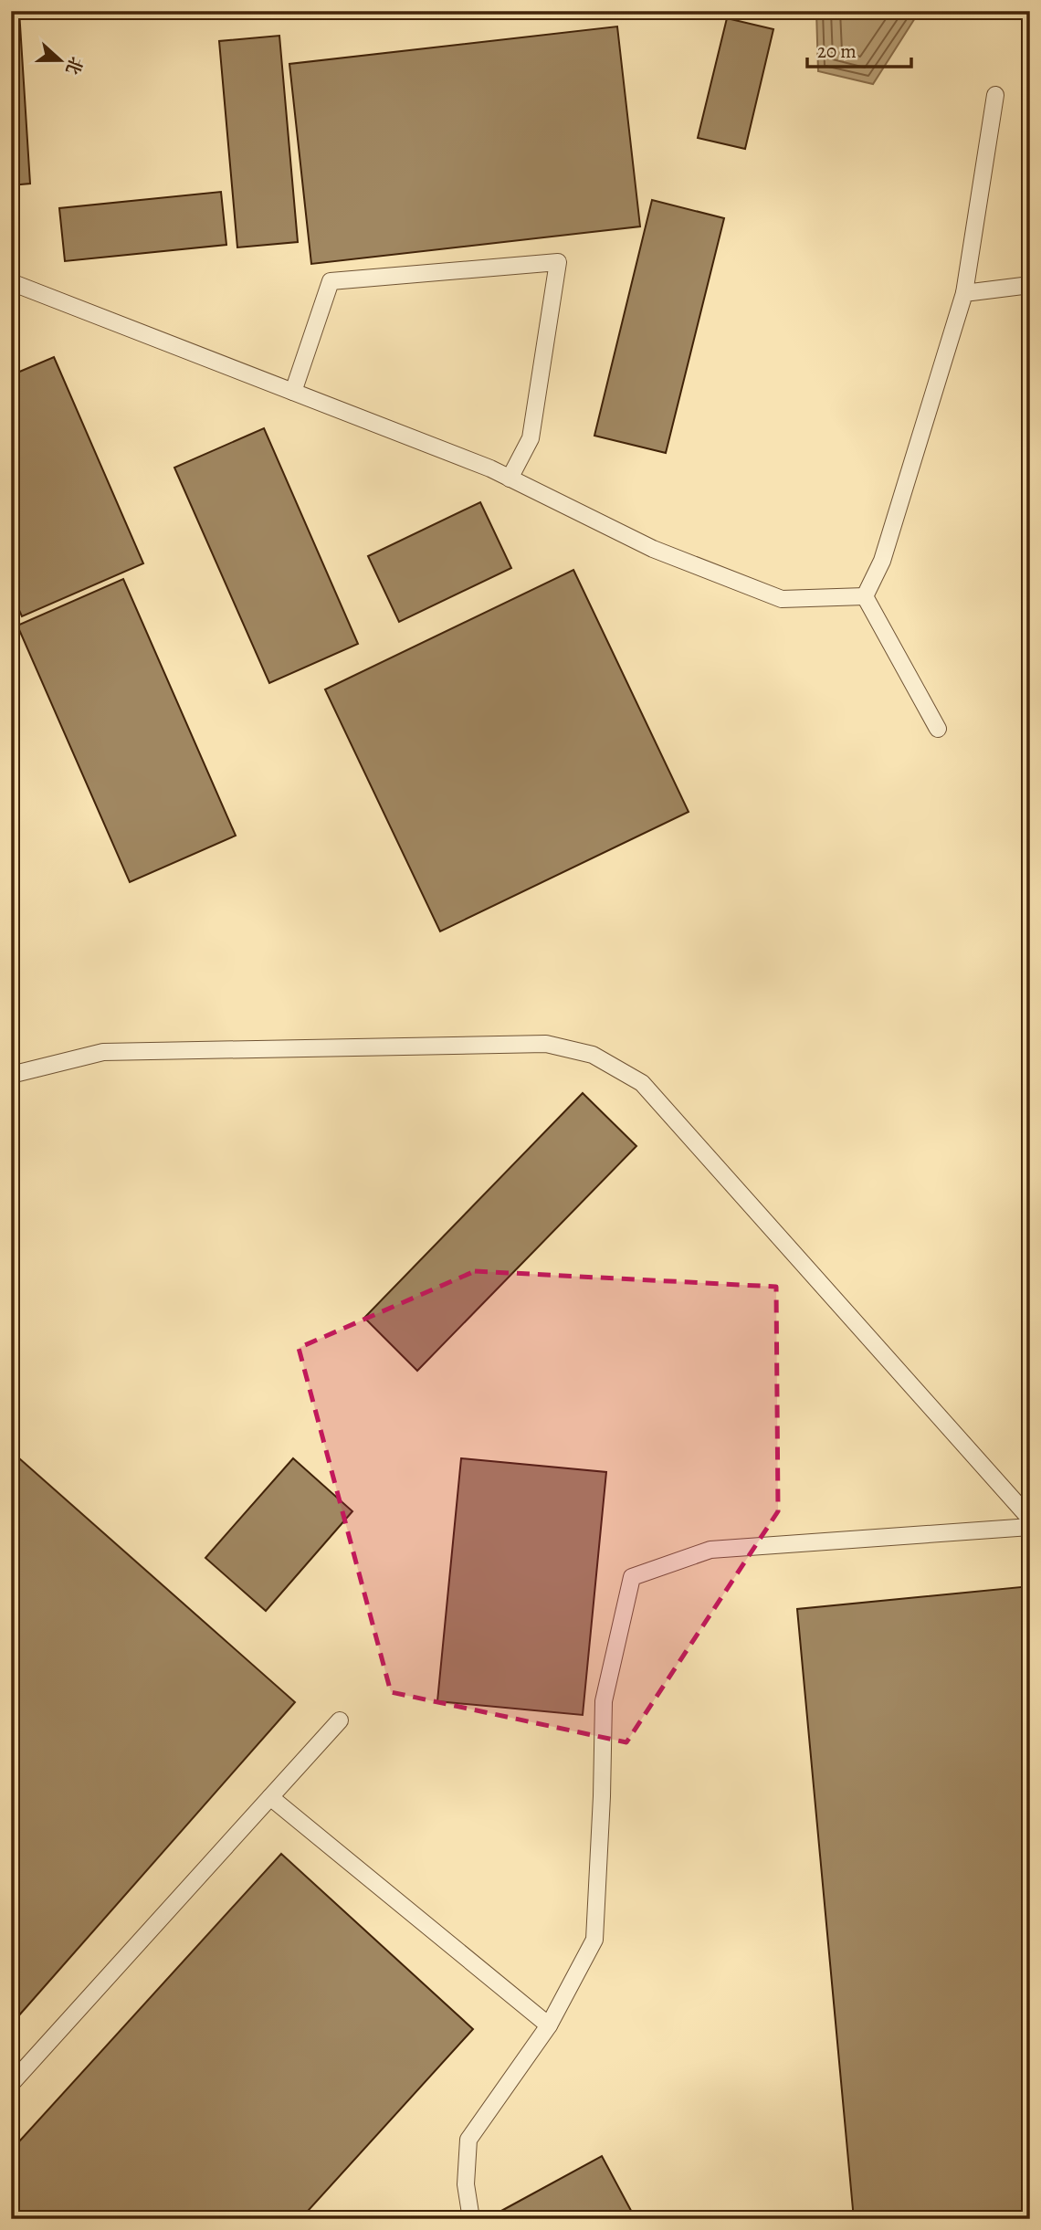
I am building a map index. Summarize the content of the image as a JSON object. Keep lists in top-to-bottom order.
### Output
{
  "scale_bar": "20 m",
  "north": "right"
}
